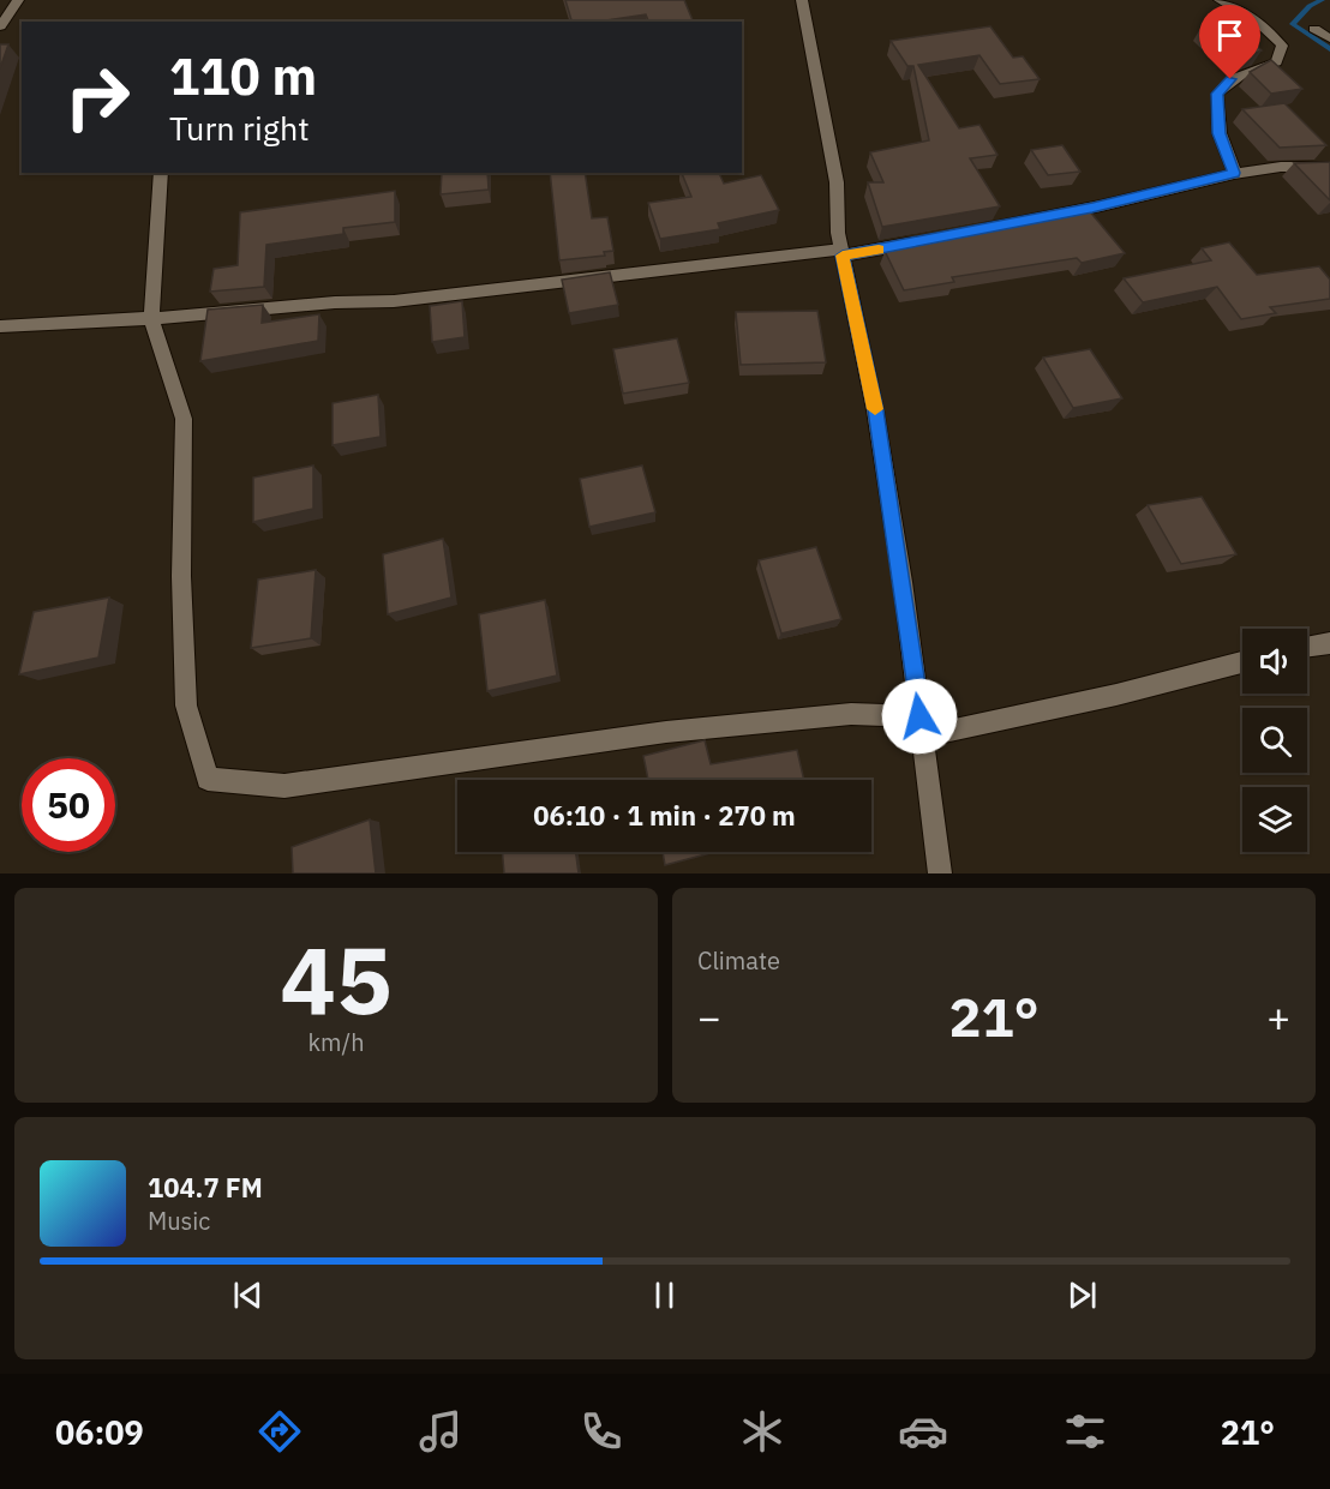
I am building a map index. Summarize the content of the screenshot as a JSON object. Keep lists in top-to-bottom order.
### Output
{
  "page": {
    "turn": ["110 m", "Turn right"],
    "limit": "50",
    "trip": "06:10 · 1 min · 270 m",
    "tile": [
      ["45", "km/h"],
      "Climate"
    ],
    "heat": ["−", "21°", "+"],
    "song": ["104.7 FM", "Music"],
    "tabs": ["06:09", "21°"]
  }
}
